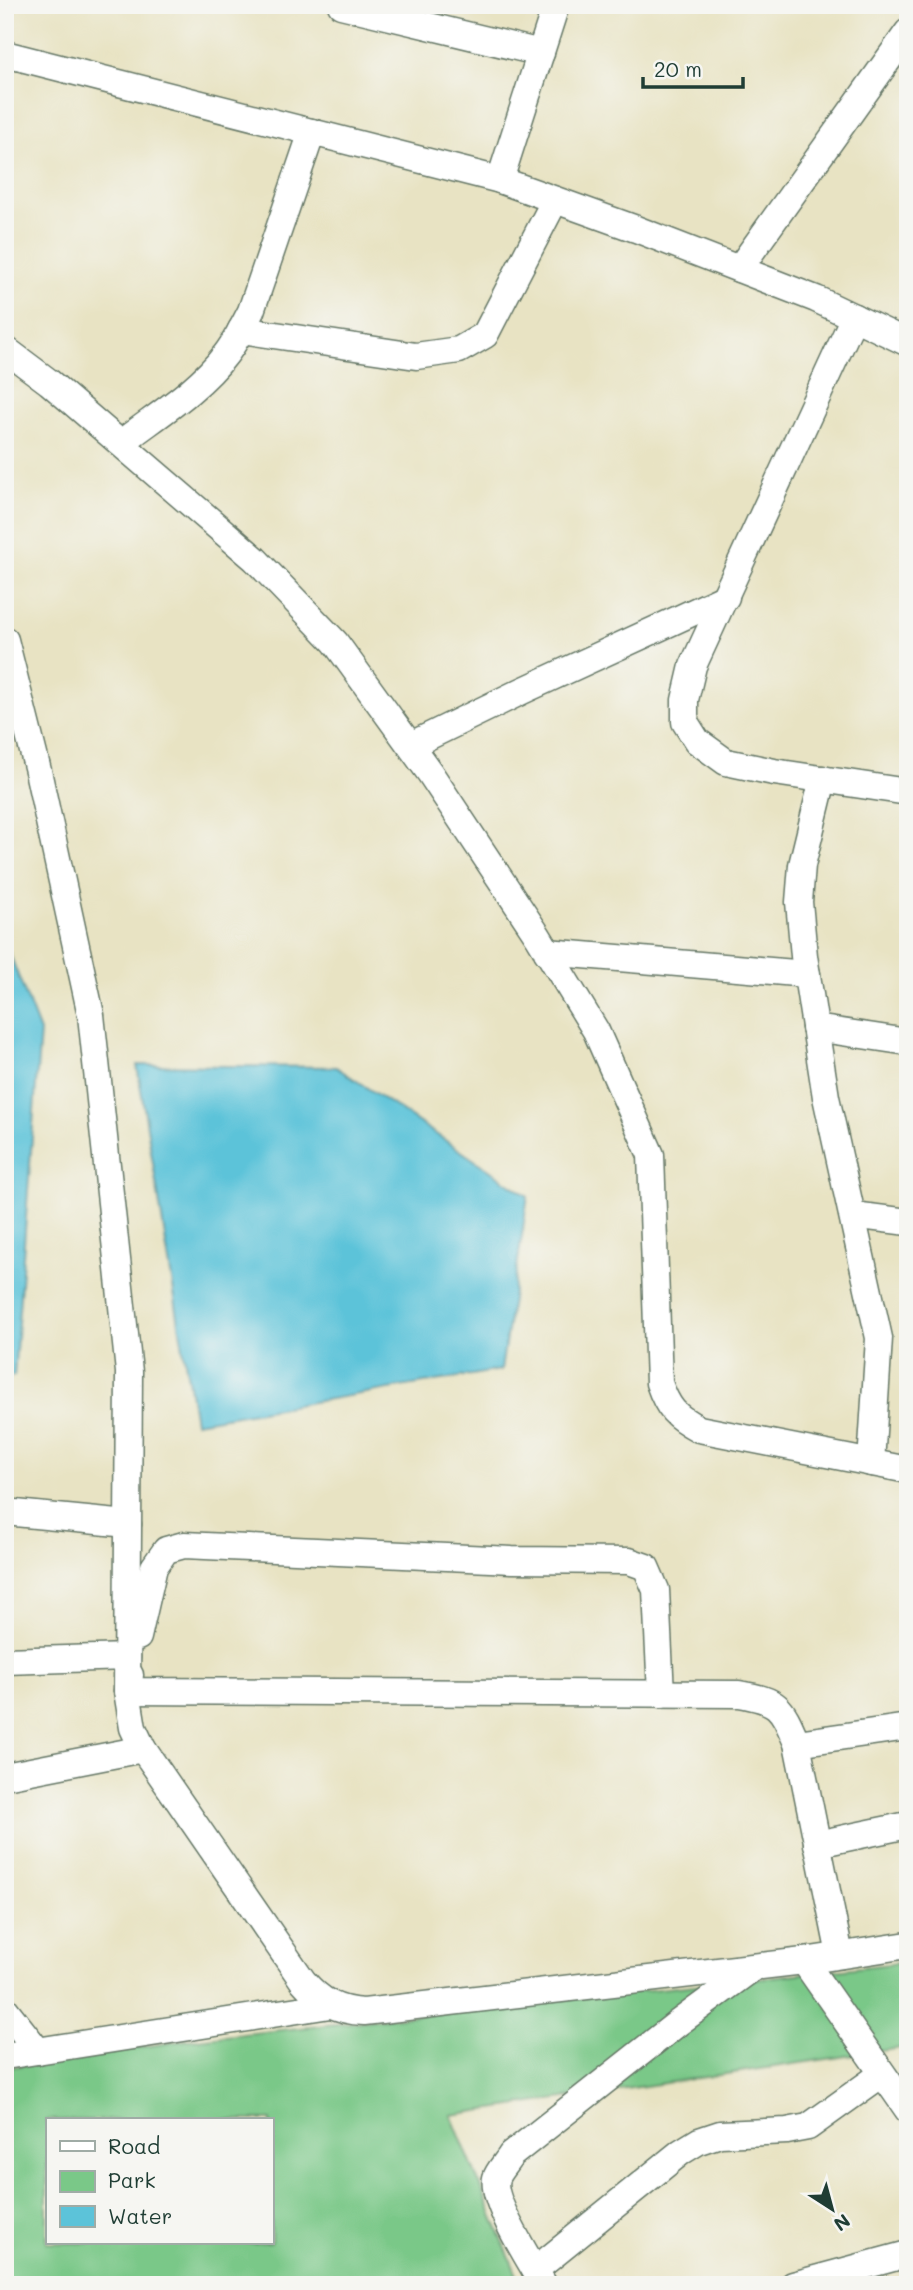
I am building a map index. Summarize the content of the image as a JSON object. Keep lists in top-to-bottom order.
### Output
{
  "legend": ["Road", "Park", "Water"],
  "scale_bar": "20 m",
  "north": "bottom right"
}
